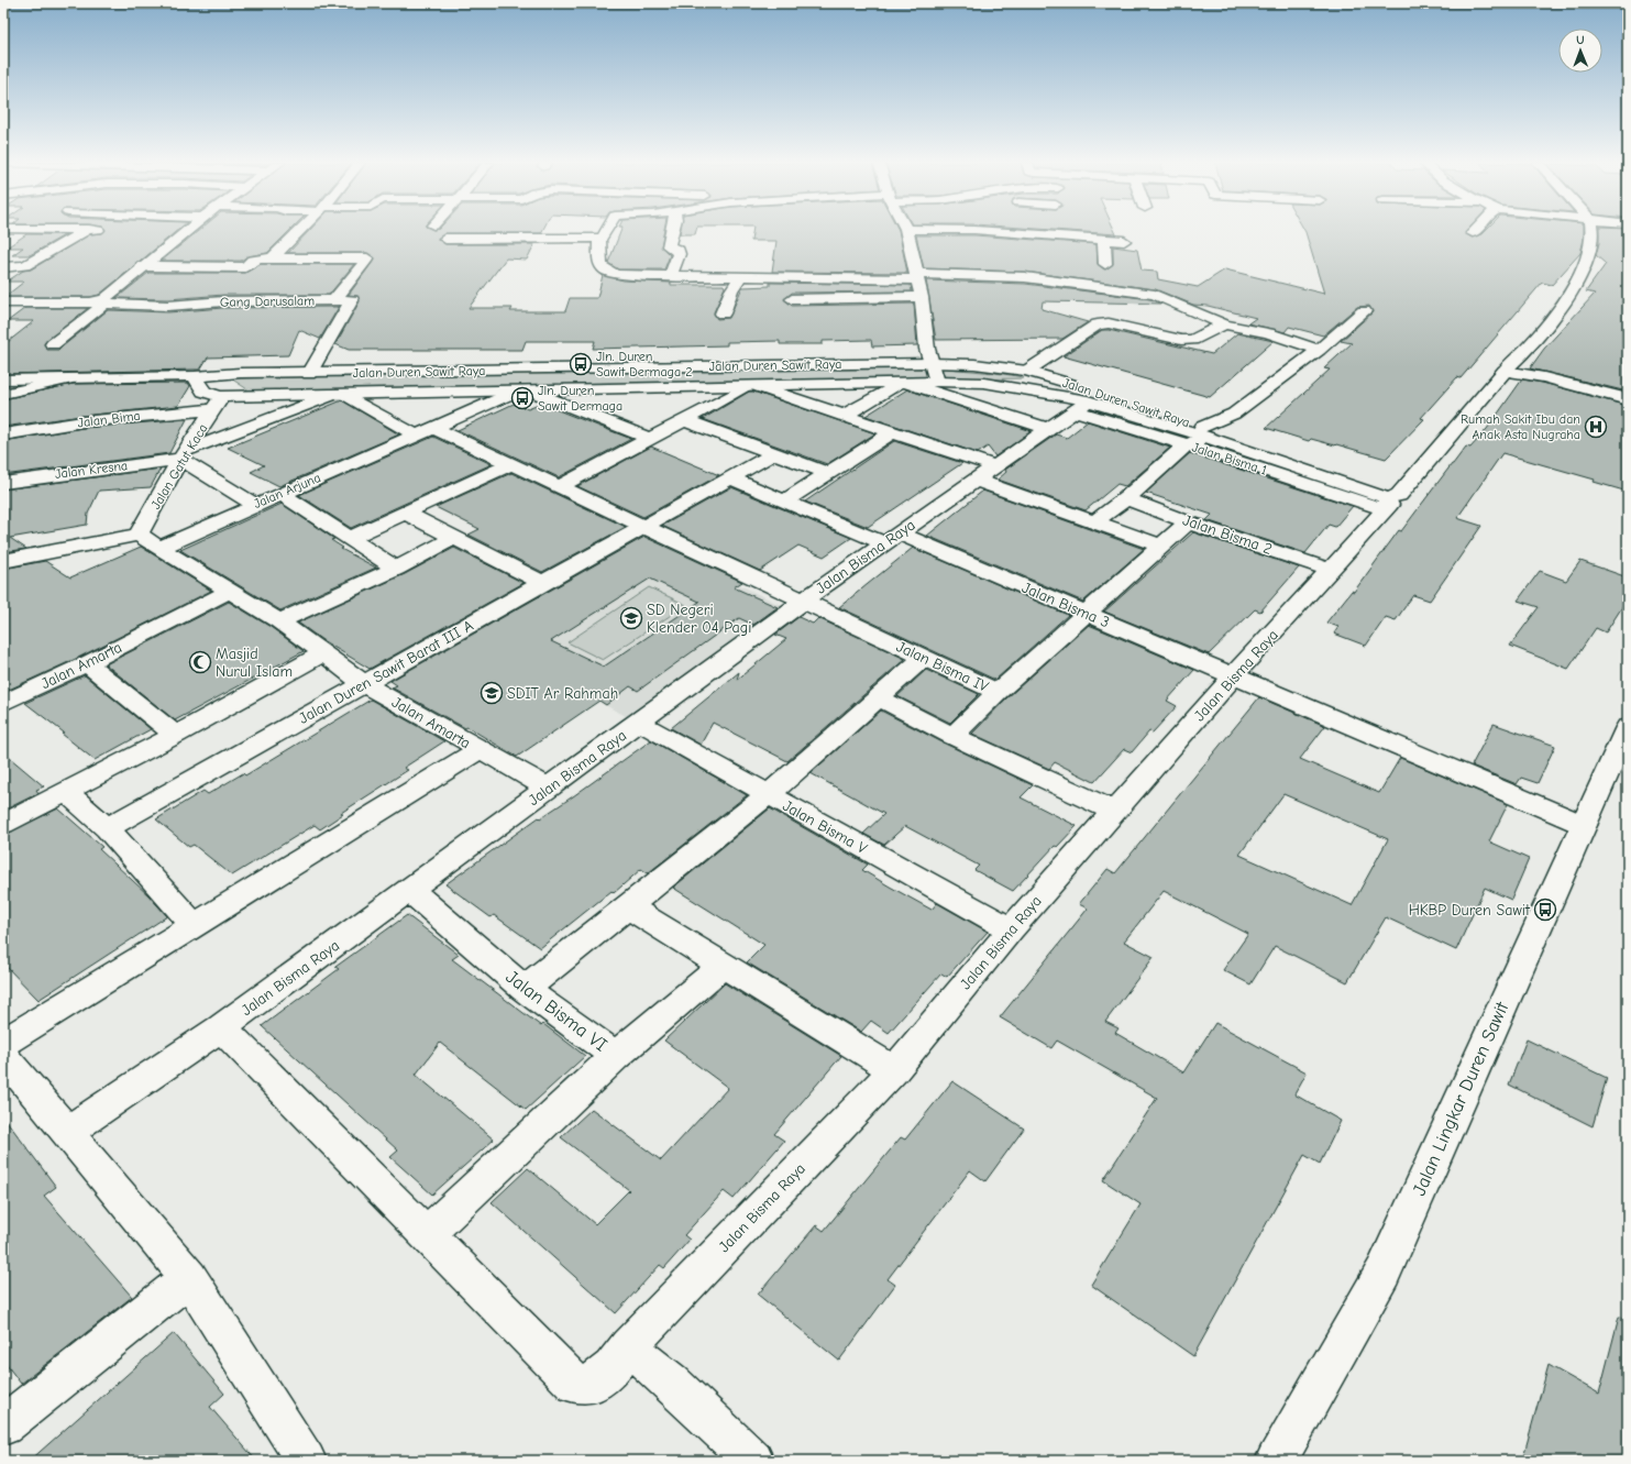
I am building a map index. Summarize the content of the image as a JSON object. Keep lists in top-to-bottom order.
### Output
{
  "streets": {
    "street": [
      "Gang Darusalam",
      "Jalan Duren Sawit Raya",
      "Jalan Bima",
      "Jalan Bisma 1",
      "Jalan Gatut Kaca",
      "Jalan Kresna",
      "Jalan Arjuna",
      "Jalan Bisma 2",
      "Jalan Bisma Raya",
      "Jalan Bisma 3",
      "Jalan Amarta",
      "Jalan Bisma IV",
      "Jalan Duren Sawit Barat III A",
      "Jalan Bisma V",
      "Jalan Bisma VI",
      "Jalan Lingkar Duren Sawit"
    ]
  },
  "crossings": [
    ["Gang Darusalam", "Jalan Duren Sawit Raya"],
    ["Jalan Duren Sawit Raya", "Jalan Bima"],
    ["Jalan Duren Sawit Raya", "Jalan Bisma 1"],
    ["Jalan Duren Sawit Raya", "Jalan Gatut Kaca"],
    ["Jalan Duren Sawit Raya", "Jalan Kresna"],
    ["Jalan Duren Sawit Raya", "Jalan Arjuna"],
    ["Jalan Duren Sawit Raya", "Jalan Bisma Raya"],
    ["Jalan Bima", "Jalan Gatut Kaca"],
    ["Jalan Bisma 1", "Jalan Bisma Raya"],
    ["Jalan Gatut Kaca", "Jalan Kresna"],
    ["Jalan Gatut Kaca", "Jalan Amarta"],
    ["Jalan Arjuna", "Jalan Amarta"],
    ["Jalan Arjuna", "Jalan Bisma IV"],
    ["Jalan Bisma 2", "Jalan Bisma Raya"],
    ["Jalan Bisma 2", "Jalan Bisma IV"],
    ["Jalan Bisma Raya", "Jalan Bisma 3"],
    ["Jalan Bisma Raya", "Jalan Amarta"],
    ["Jalan Bisma Raya", "Jalan Bisma IV"],
    ["Jalan Bisma Raya", "Jalan Bisma V"],
    ["Jalan Bisma Raya", "Jalan Bisma VI"],
    ["Jalan Bisma 3", "Jalan Bisma IV"],
    ["Jalan Bisma 3", "Jalan Duren Sawit Barat III A"],
    ["Jalan Bisma 3", "Jalan Lingkar Duren Sawit"],
    ["Jalan Amarta", "Jalan Duren Sawit Barat III A"],
    ["Jalan Bisma IV", "Jalan Duren Sawit Barat III A"]
  ],
  "places": {
    "bus stop": ["Jln. Duren Sawit Dermaga 2", "Jln. Duren Sawit Dermaga", "HKBP Duren Sawit"],
    "hospital": ["Rumah Sakit Ibu dan Anak Asta Nugraha"],
    "school or university": ["SD Negeri Klender 04 Pagi", "SDIT Ar Rahmah"],
    "mosque": ["Masjid Nurul Islam"]
  },
  "north": "top"
}
